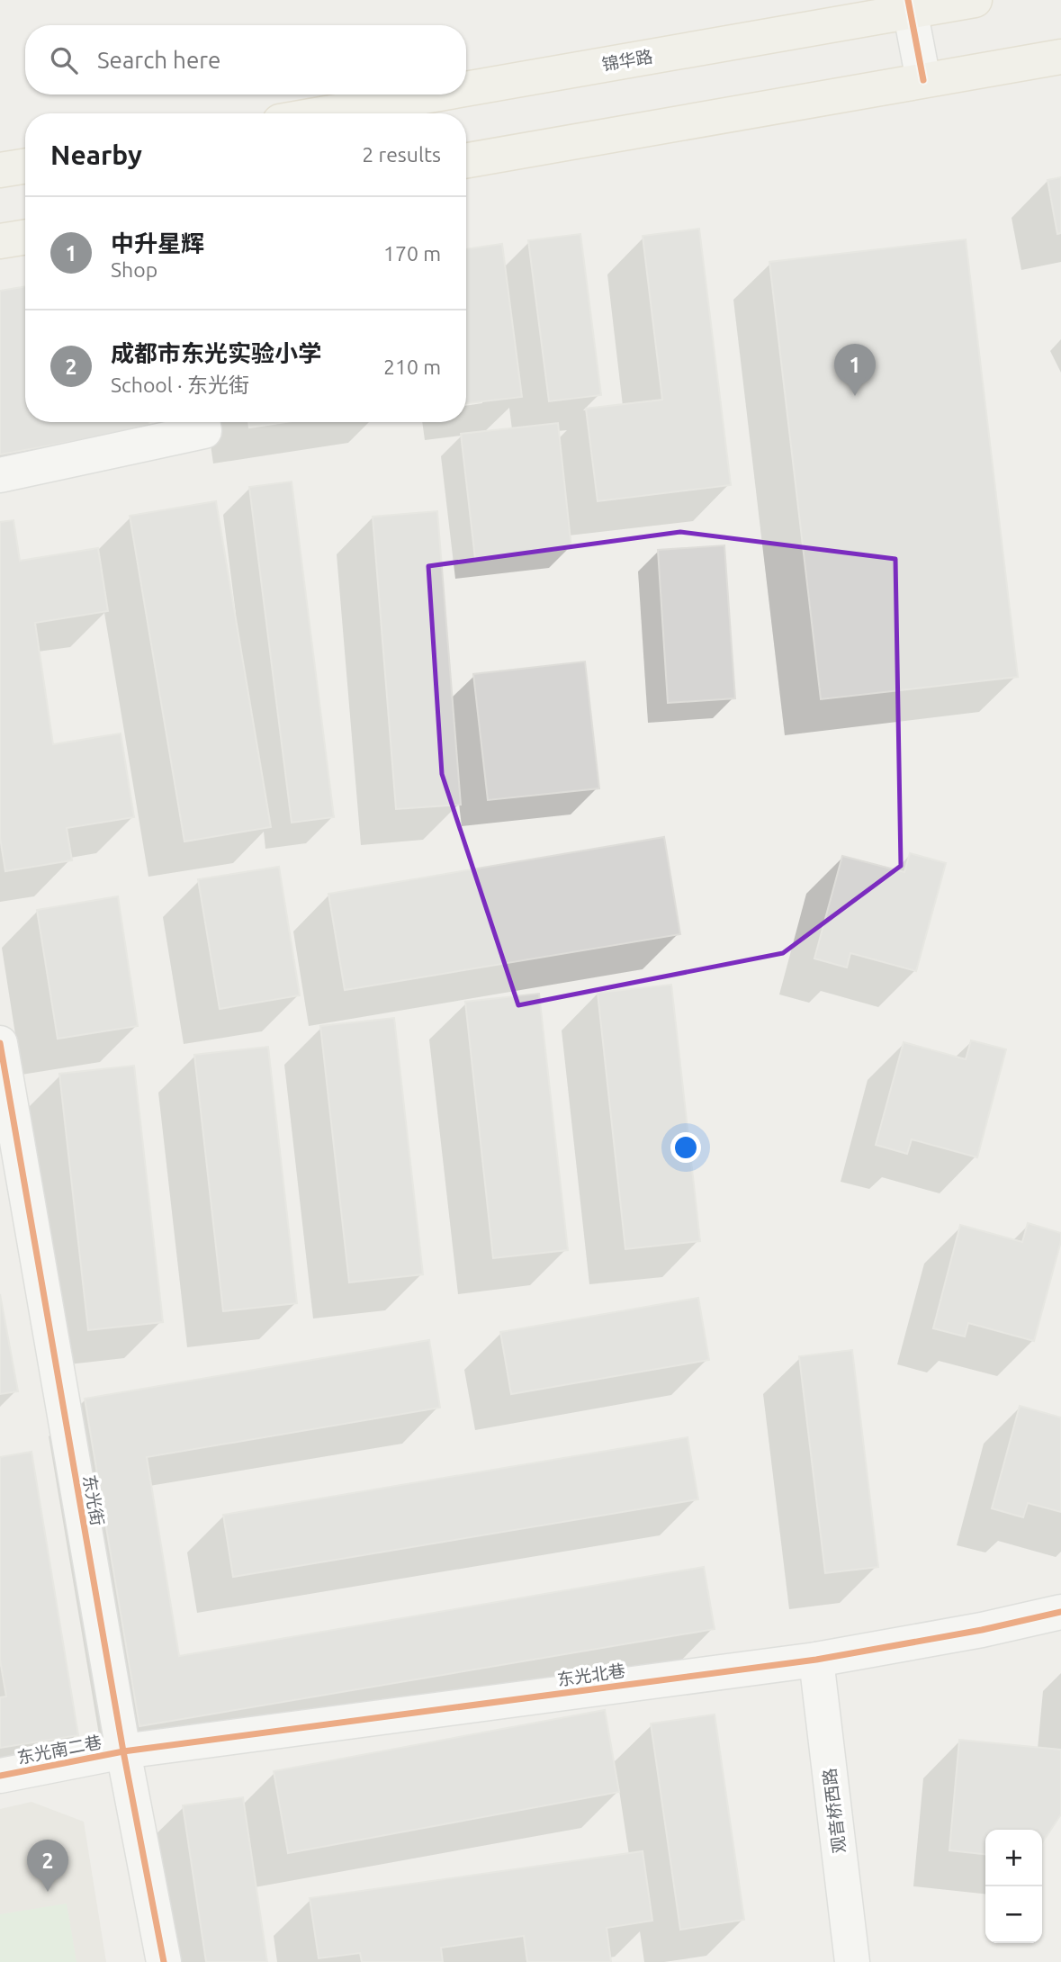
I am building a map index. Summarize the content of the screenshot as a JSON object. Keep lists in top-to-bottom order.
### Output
{
  "streets": {
    "main road": ["锦华路"],
    "street": [
      "东光街",
      "东光北巷",
      "东光南二巷",
      "观音桥西路"
    ]
  },
  "crossings": [
    ["东光街", "东光北巷"],
    ["东光街", "东光南二巷"],
    ["东光北巷", "东光南二巷"],
    ["东光北巷", "观音桥西路"]
  ],
  "page": {
    "search": "Search here",
    "heading": ["Nearby", "2 results"],
    "list": [
      {
        "mark": "1",
        "name": "中升星辉",
        "note": "Shop",
        "value": "170 m"
      },
      {
        "mark": "2",
        "name": "成都市东光实验小学",
        "note": "School · 东光街",
        "value": "210 m"
      }
    ],
    "pins": ["1", "2"],
    "map_buttons": ["+", "−"]
  }
}
